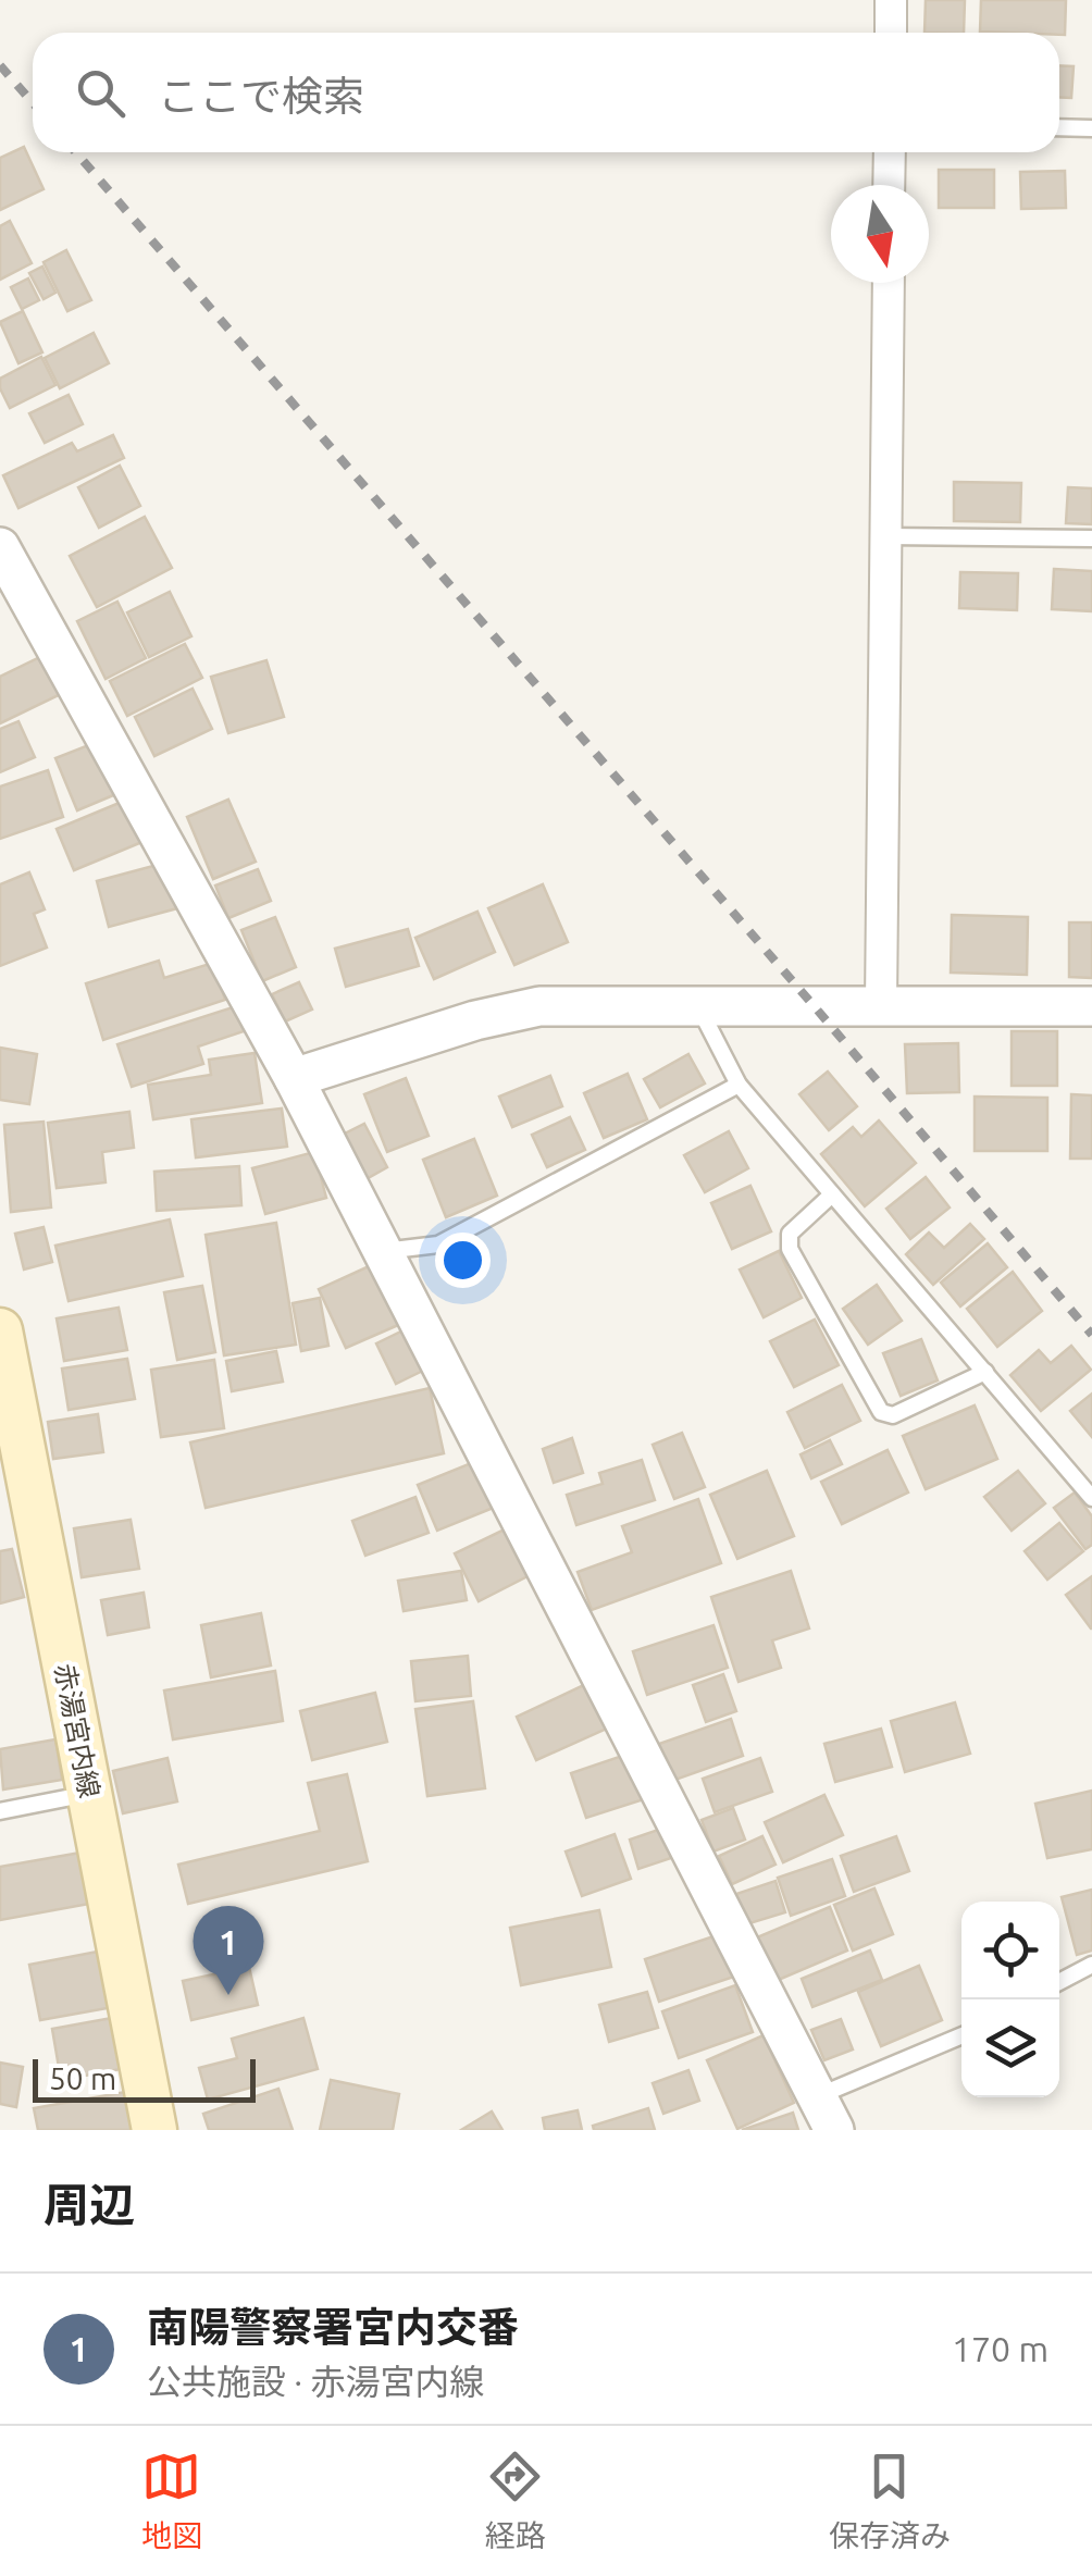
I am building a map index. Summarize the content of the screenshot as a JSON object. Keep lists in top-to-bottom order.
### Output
{
  "streets": {
    "main road": ["赤湯宮内線"]
  },
  "scale_bar": "50 m",
  "north": "bottom",
  "page": {
    "search": "ここで検索",
    "pins": "1",
    "scale": "50 m",
    "heading": "周辺",
    "list": [
      {
        "mark": "1",
        "name": "南陽警察署宮内交番",
        "note": "公共施設 · 赤湯宮内線",
        "value": "170 m"
      }
    ],
    "nav": ["地図", "経路", "保存済み"]
  }
}
